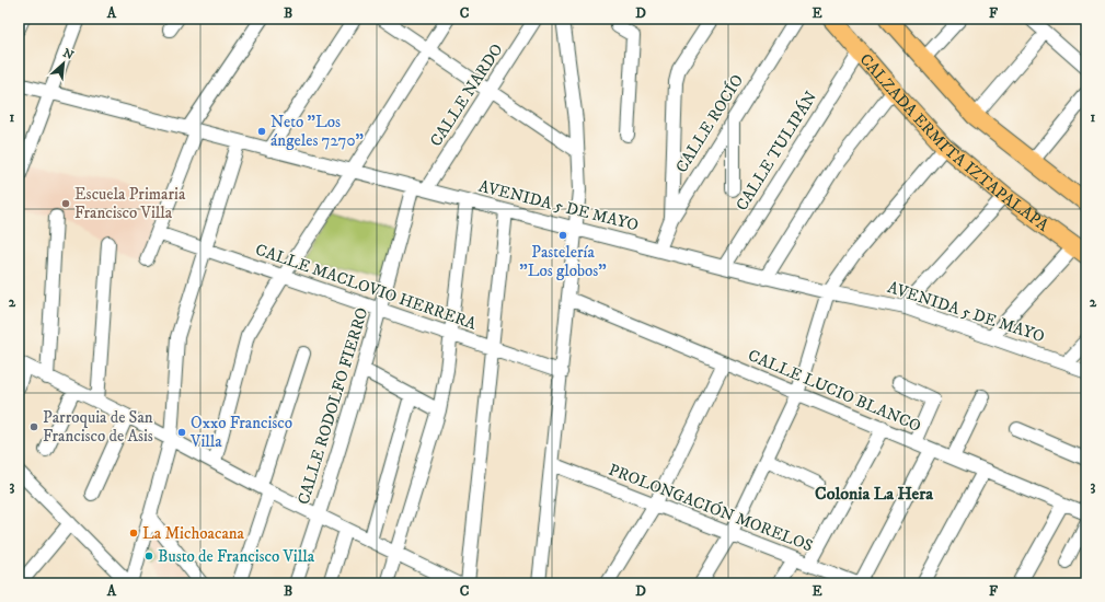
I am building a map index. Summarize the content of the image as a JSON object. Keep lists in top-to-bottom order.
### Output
{
  "streets": {
    "main road": ["CALZADA ERMITA IZTAPALAPA"],
    "street": [
      "CALLE NARDO",
      "CALLE ROCÍO",
      "CALLE TULIPÁN",
      "AVENIDA 5 DE MAYO",
      "CALLE MACLOVIO HERRERA",
      "CALLE LUCIO BLANCO",
      "CALLE RODOLFO FIERRO",
      "PROLONGACIÓN MORELOS"
    ]
  },
  "crossings": [
    ["CALLE NARDO", "AVENIDA 5 DE MAYO"],
    ["CALLE ROCÍO", "AVENIDA 5 DE MAYO"],
    ["CALZADA ERMITA IZTAPALAPA", "CALLE TULIPÁN"],
    ["CALLE TULIPÁN", "AVENIDA 5 DE MAYO"],
    ["AVENIDA 5 DE MAYO", "CALLE RODOLFO FIERRO"],
    ["CALLE MACLOVIO HERRERA", "CALLE RODOLFO FIERRO"]
  ],
  "districts": ["Colonia La Hera"],
  "places": [
    "Neto \"Los ángeles 7270\"",
    "Escuela Primaria Francisco Villa",
    "Pastelería \"Los globos\"",
    "Parroquia de San Francisco de Asis",
    "Oxxo Francisco Villa",
    "La Michoacana",
    "Busto de Francisco Villa"
  ],
  "north": "top right",
  "grid": {
    "columns": [
      "A",
      "B",
      "C",
      "D",
      "E",
      "F"
    ],
    "rows": ["1", "2", "3"]
  }
}
